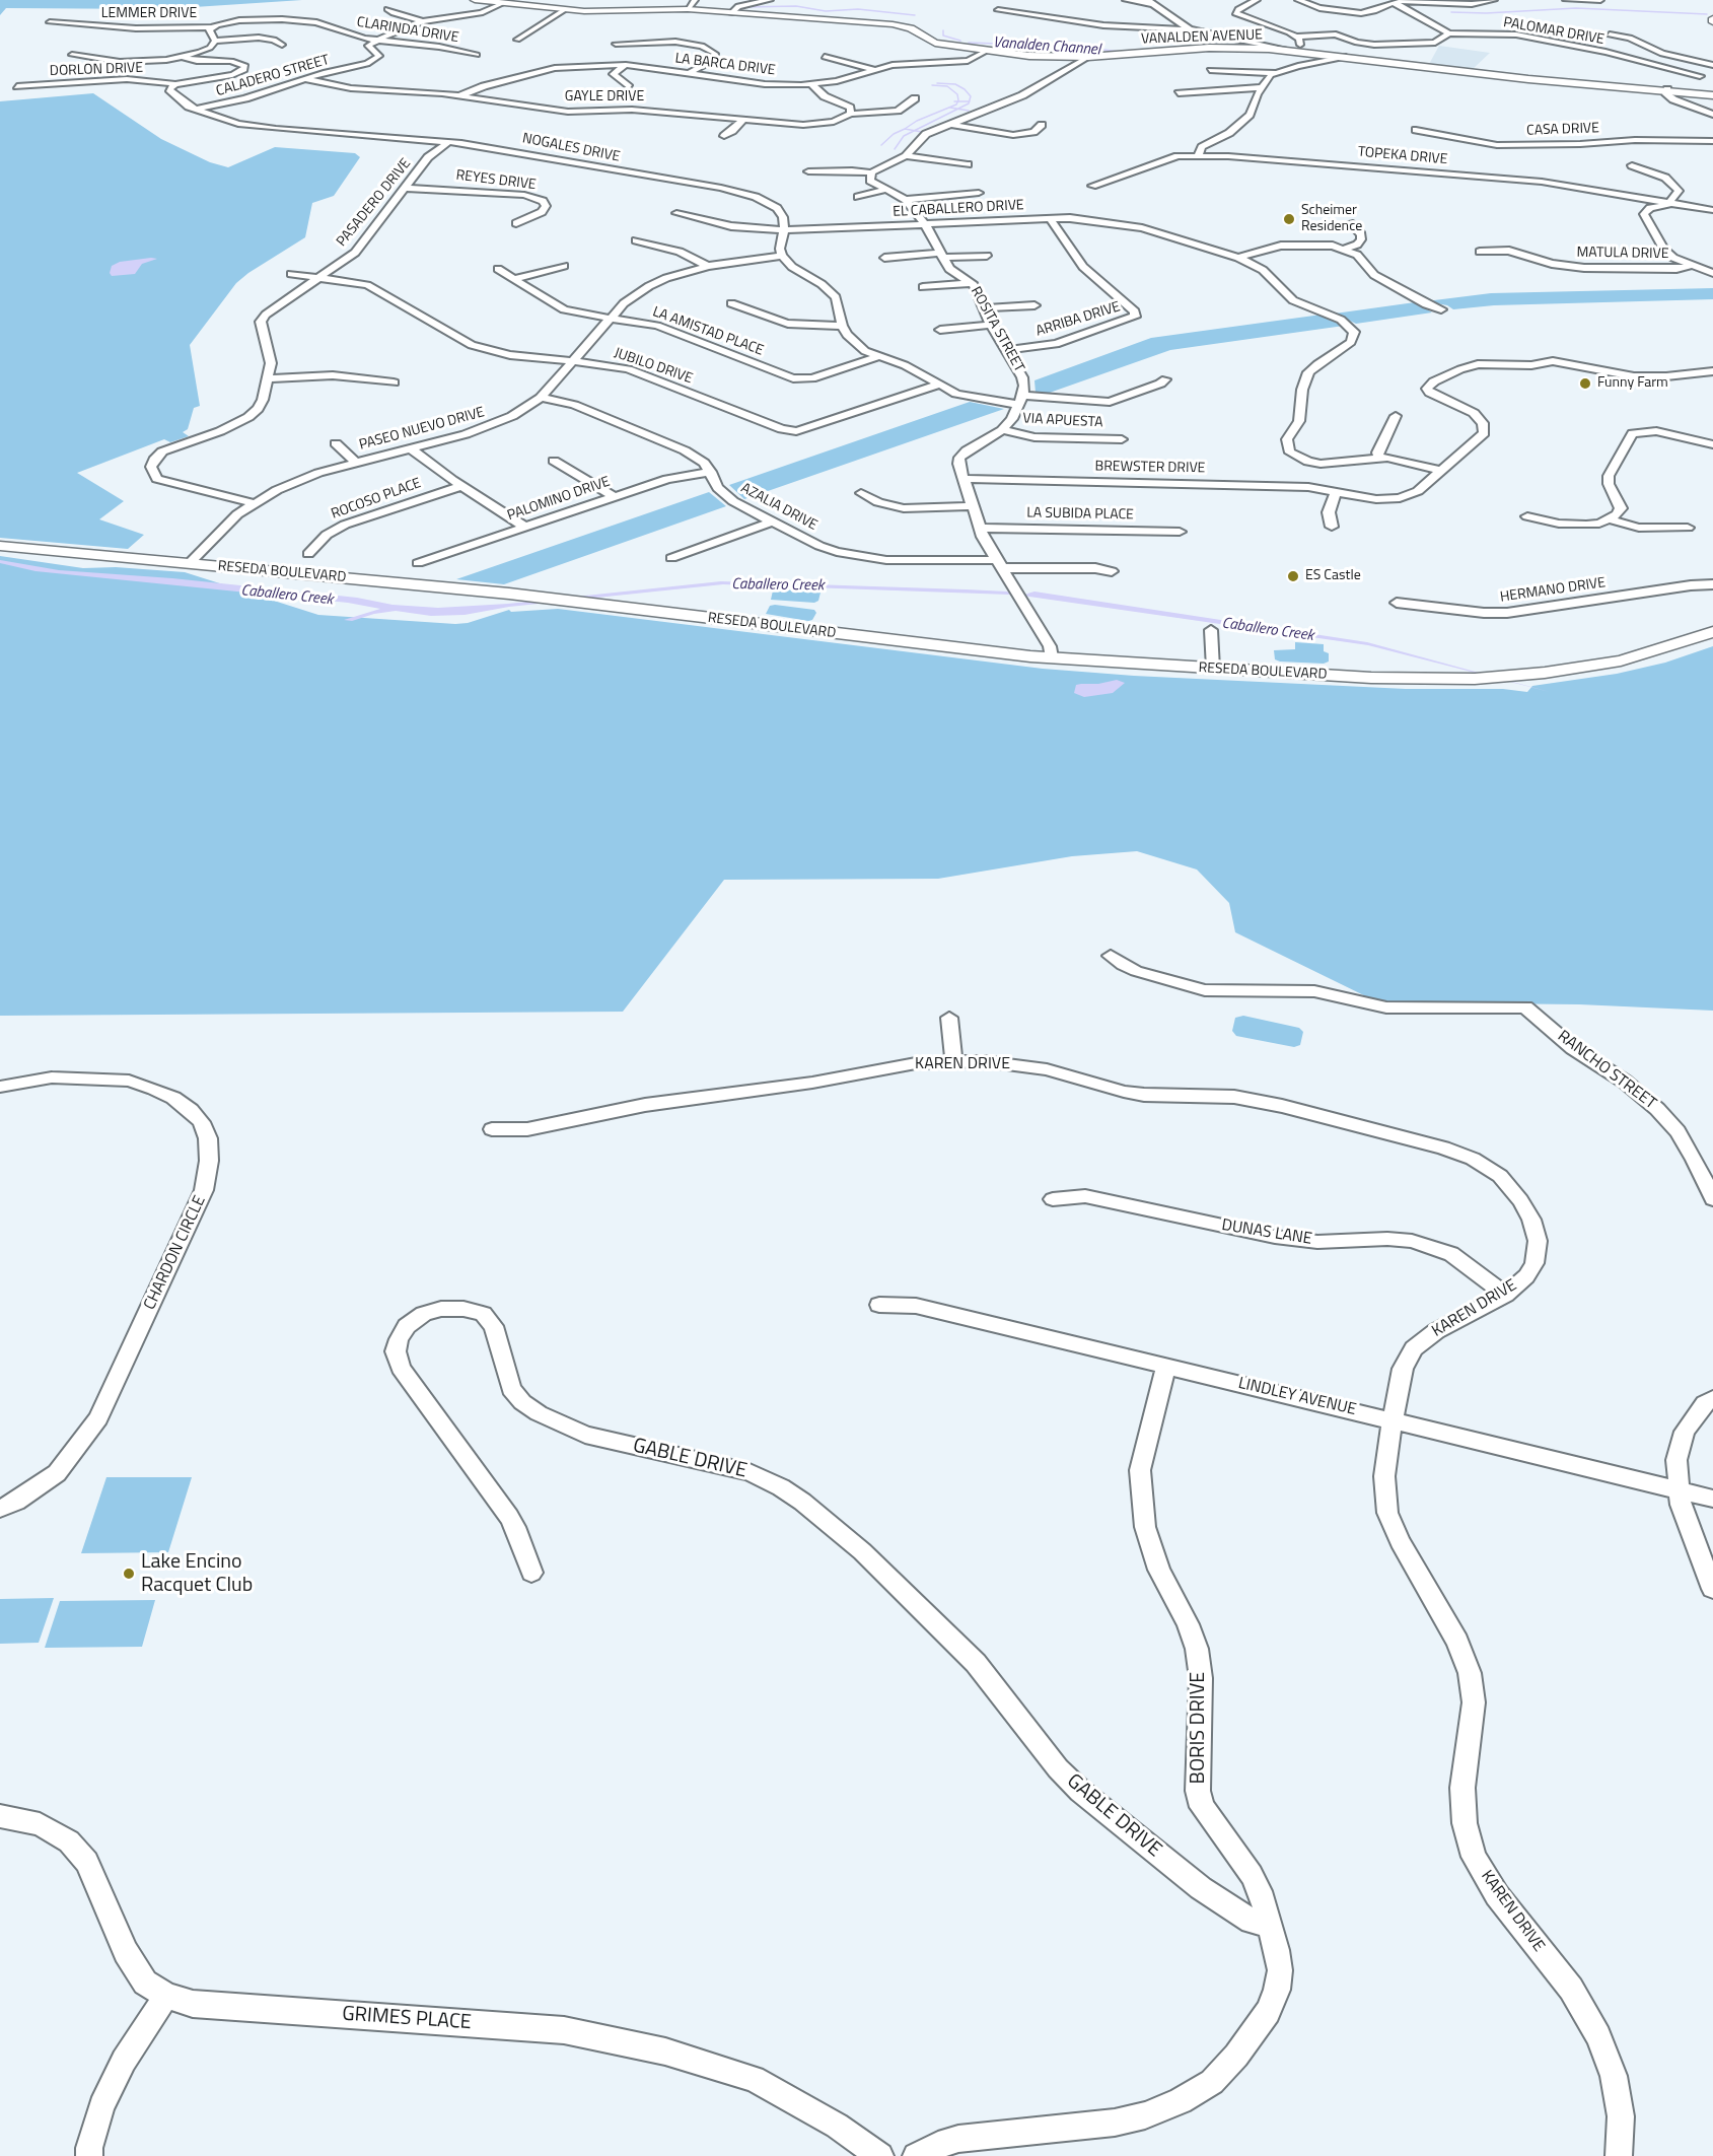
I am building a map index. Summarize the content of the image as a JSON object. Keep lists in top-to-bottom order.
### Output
{
  "streets": {
    "main road": ["VANALDEN AVENUE", "RESEDA BOULEVARD"],
    "street": [
      "LEMMER DRIVE",
      "CLARINDA DRIVE",
      "PALOMAR DRIVE",
      "LA BARCA DRIVE",
      "DORLON DRIVE",
      "CALADERO STREET",
      "GAYLE DRIVE",
      "CASA DRIVE",
      "NOGALES DRIVE",
      "TOPEKA DRIVE",
      "REYES DRIVE",
      "PASADERO DRIVE",
      "EL CABALLERO DRIVE",
      "MATULA DRIVE",
      "ARRIBA DRIVE",
      "ROSITA STREET",
      "LA AMISTAD PLACE",
      "JUBILO DRIVE",
      "VIA APUESTA",
      "PASEO NUEVO DRIVE",
      "BREWSTER DRIVE",
      "ROCOSO PLACE",
      "PALOMINO DRIVE",
      "AZALIA DRIVE",
      "LA SUBIDA PLACE",
      "HERMANO DRIVE",
      "KAREN DRIVE",
      "RANCHO STREET",
      "DUNAS LANE",
      "CHARDON CIRCLE",
      "LINDLEY AVENUE",
      "GABLE DRIVE",
      "BORIS DRIVE",
      "GRIMES PLACE"
    ]
  },
  "crossings": [
    ["LEMMER DRIVE", "CLARINDA DRIVE"],
    ["CLARINDA DRIVE", "CALADERO STREET"],
    ["VANALDEN AVENUE", "LA BARCA DRIVE"],
    ["LA BARCA DRIVE", "GAYLE DRIVE"],
    ["DORLON DRIVE", "NOGALES DRIVE"],
    ["CALADERO STREET", "GAYLE DRIVE"],
    ["CALADERO STREET", "NOGALES DRIVE"],
    ["NOGALES DRIVE", "PASADERO DRIVE"],
    ["NOGALES DRIVE", "EL CABALLERO DRIVE"],
    ["REYES DRIVE", "PASADERO DRIVE"],
    ["PASADERO DRIVE", "JUBILO DRIVE"],
    ["PASADERO DRIVE", "PASEO NUEVO DRIVE"],
    ["EL CABALLERO DRIVE", "ARRIBA DRIVE"],
    ["EL CABALLERO DRIVE", "ROSITA STREET"],
    ["ARRIBA DRIVE", "ROSITA STREET"],
    ["LA AMISTAD PLACE", "PASEO NUEVO DRIVE"],
    ["JUBILO DRIVE", "PASEO NUEVO DRIVE"],
    ["PASEO NUEVO DRIVE", "AZALIA DRIVE"],
    ["PASEO NUEVO DRIVE", "RESEDA BOULEVARD"],
    ["PALOMINO DRIVE", "AZALIA DRIVE"],
    ["KAREN DRIVE", "DUNAS LANE"],
    ["KAREN DRIVE", "LINDLEY AVENUE"],
    ["LINDLEY AVENUE", "BORIS DRIVE"],
    ["GABLE DRIVE", "BORIS DRIVE"]
  ],
  "water": ["Vanalden Channel", "Caballero Creek"],
  "places": [
    "Scheimer Residence",
    "Funny Farm",
    "ES Castle",
    "Lake Encino Racquet Club"
  ]
}
